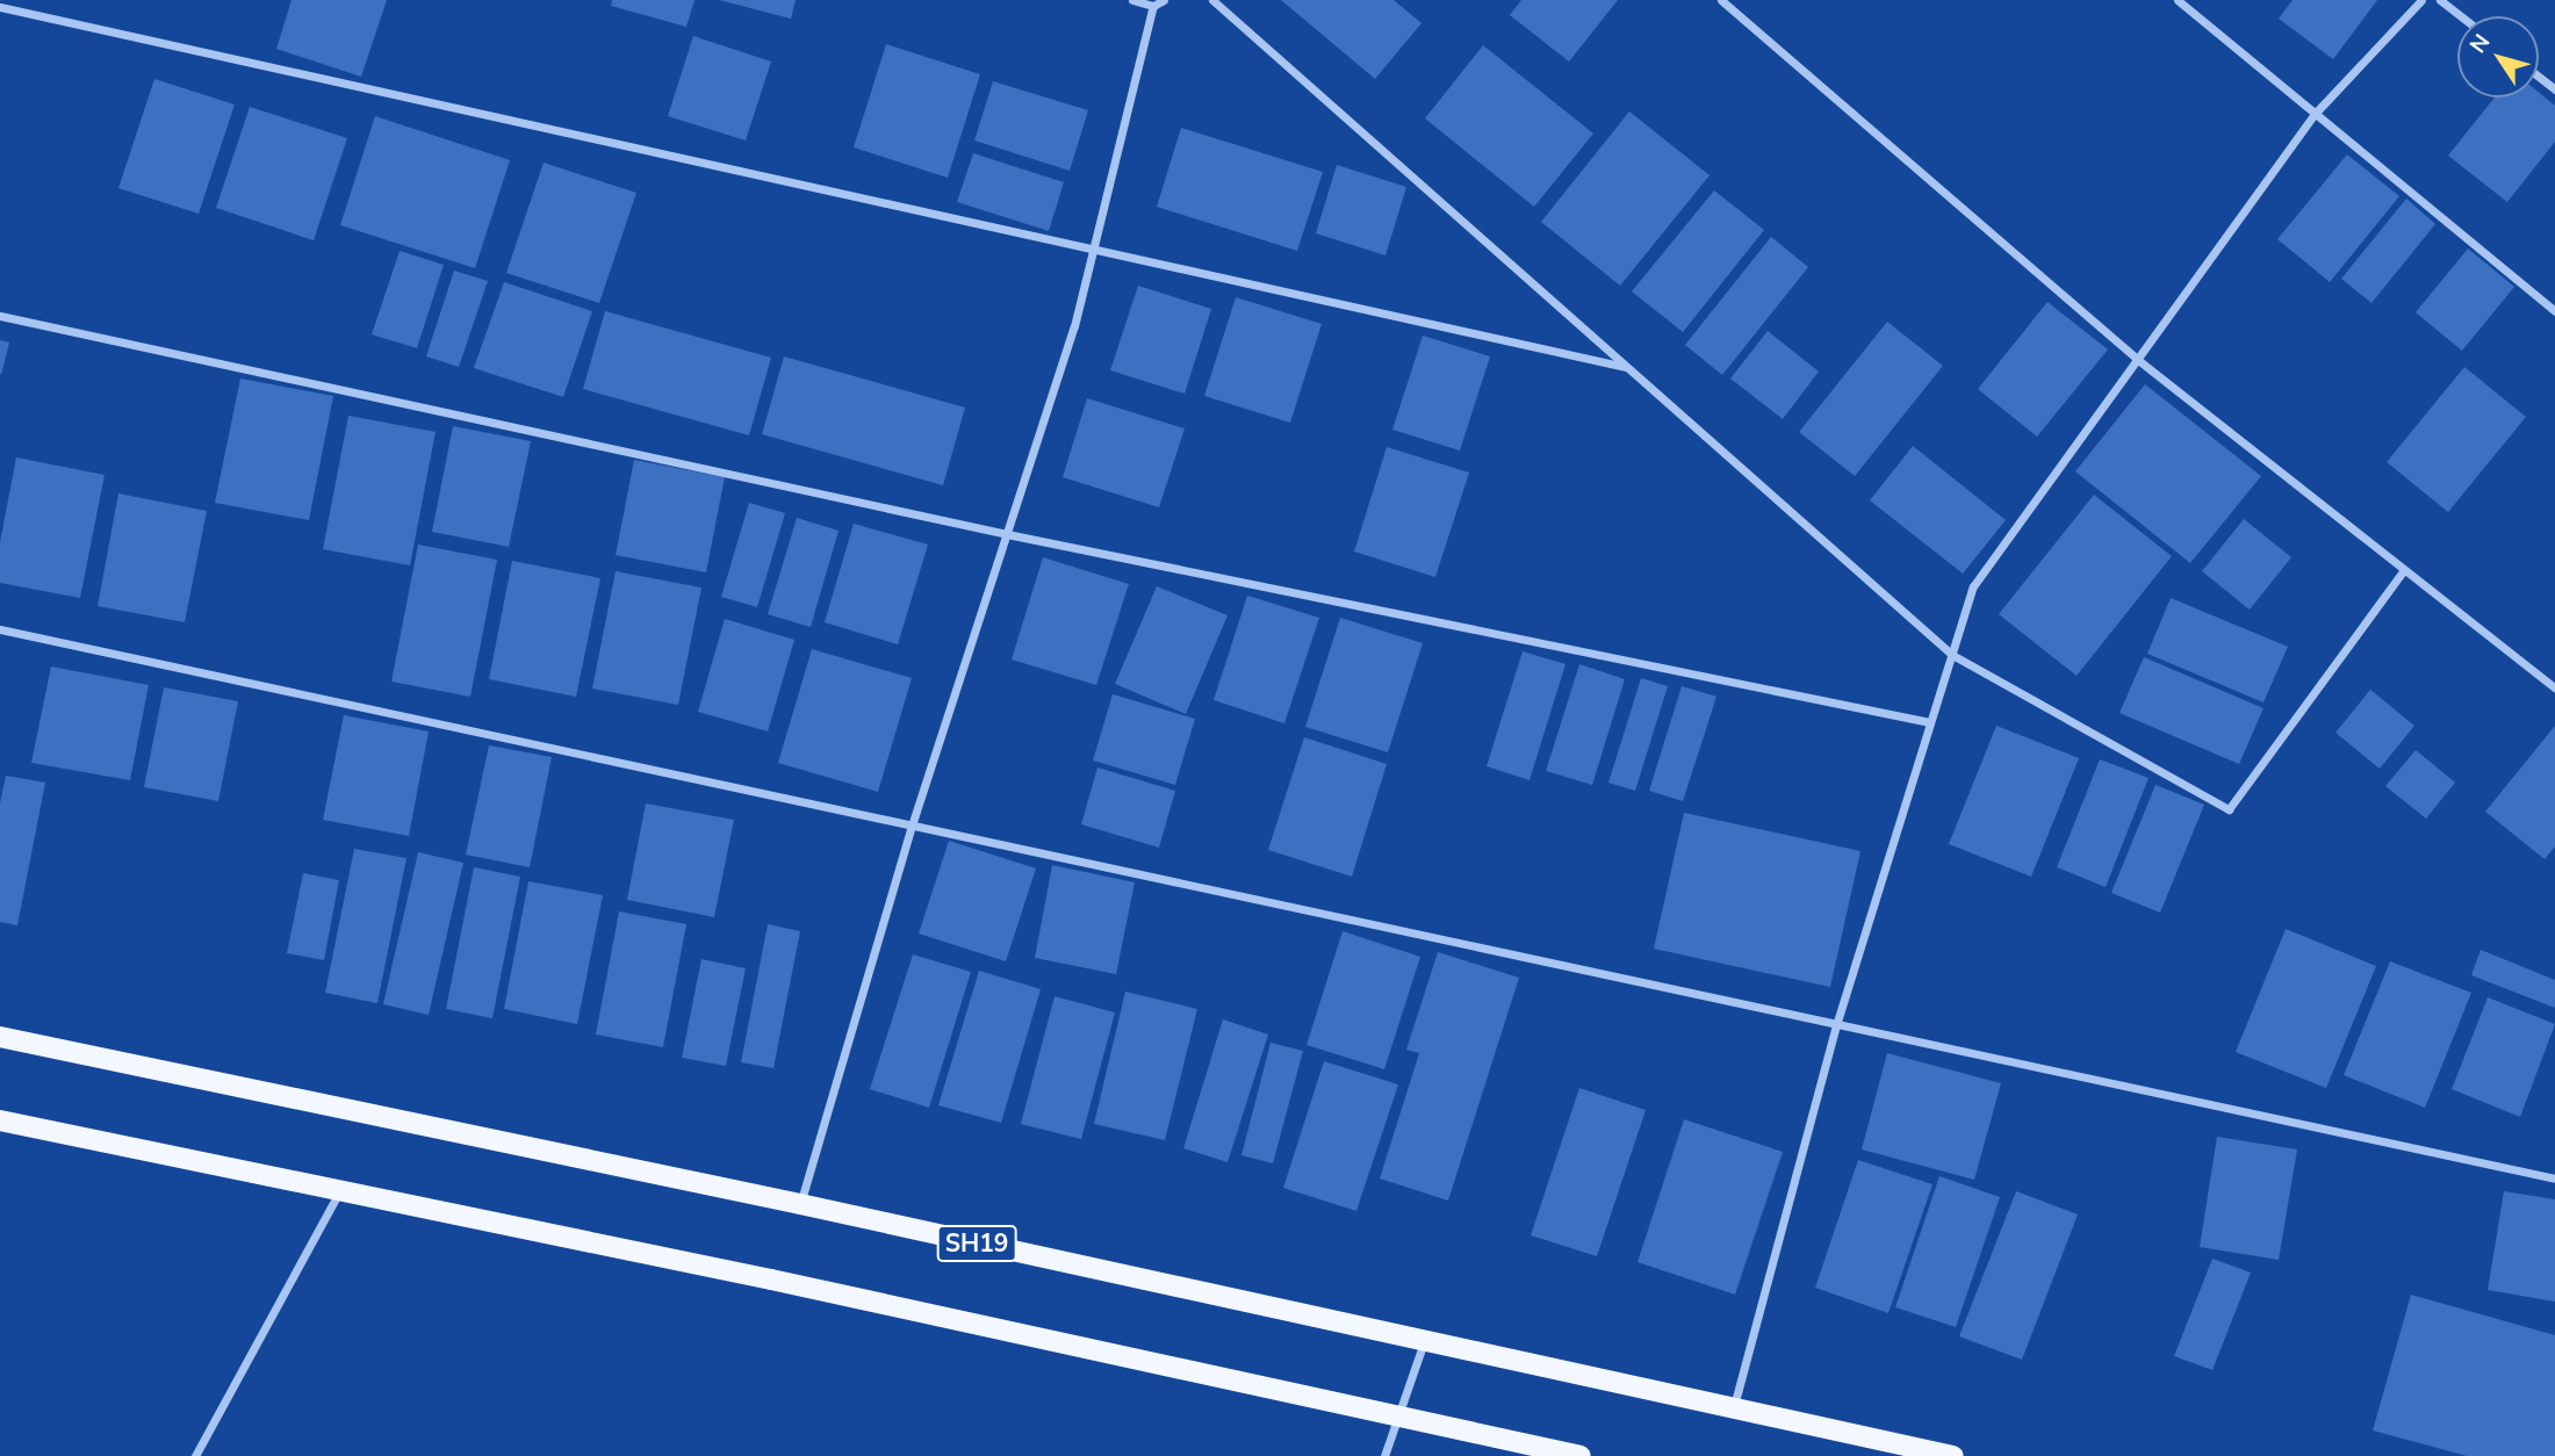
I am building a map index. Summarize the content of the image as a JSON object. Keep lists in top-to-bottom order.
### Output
{
  "streets": {
    "main road": ["SH19"]
  },
  "north": "top left"
}
